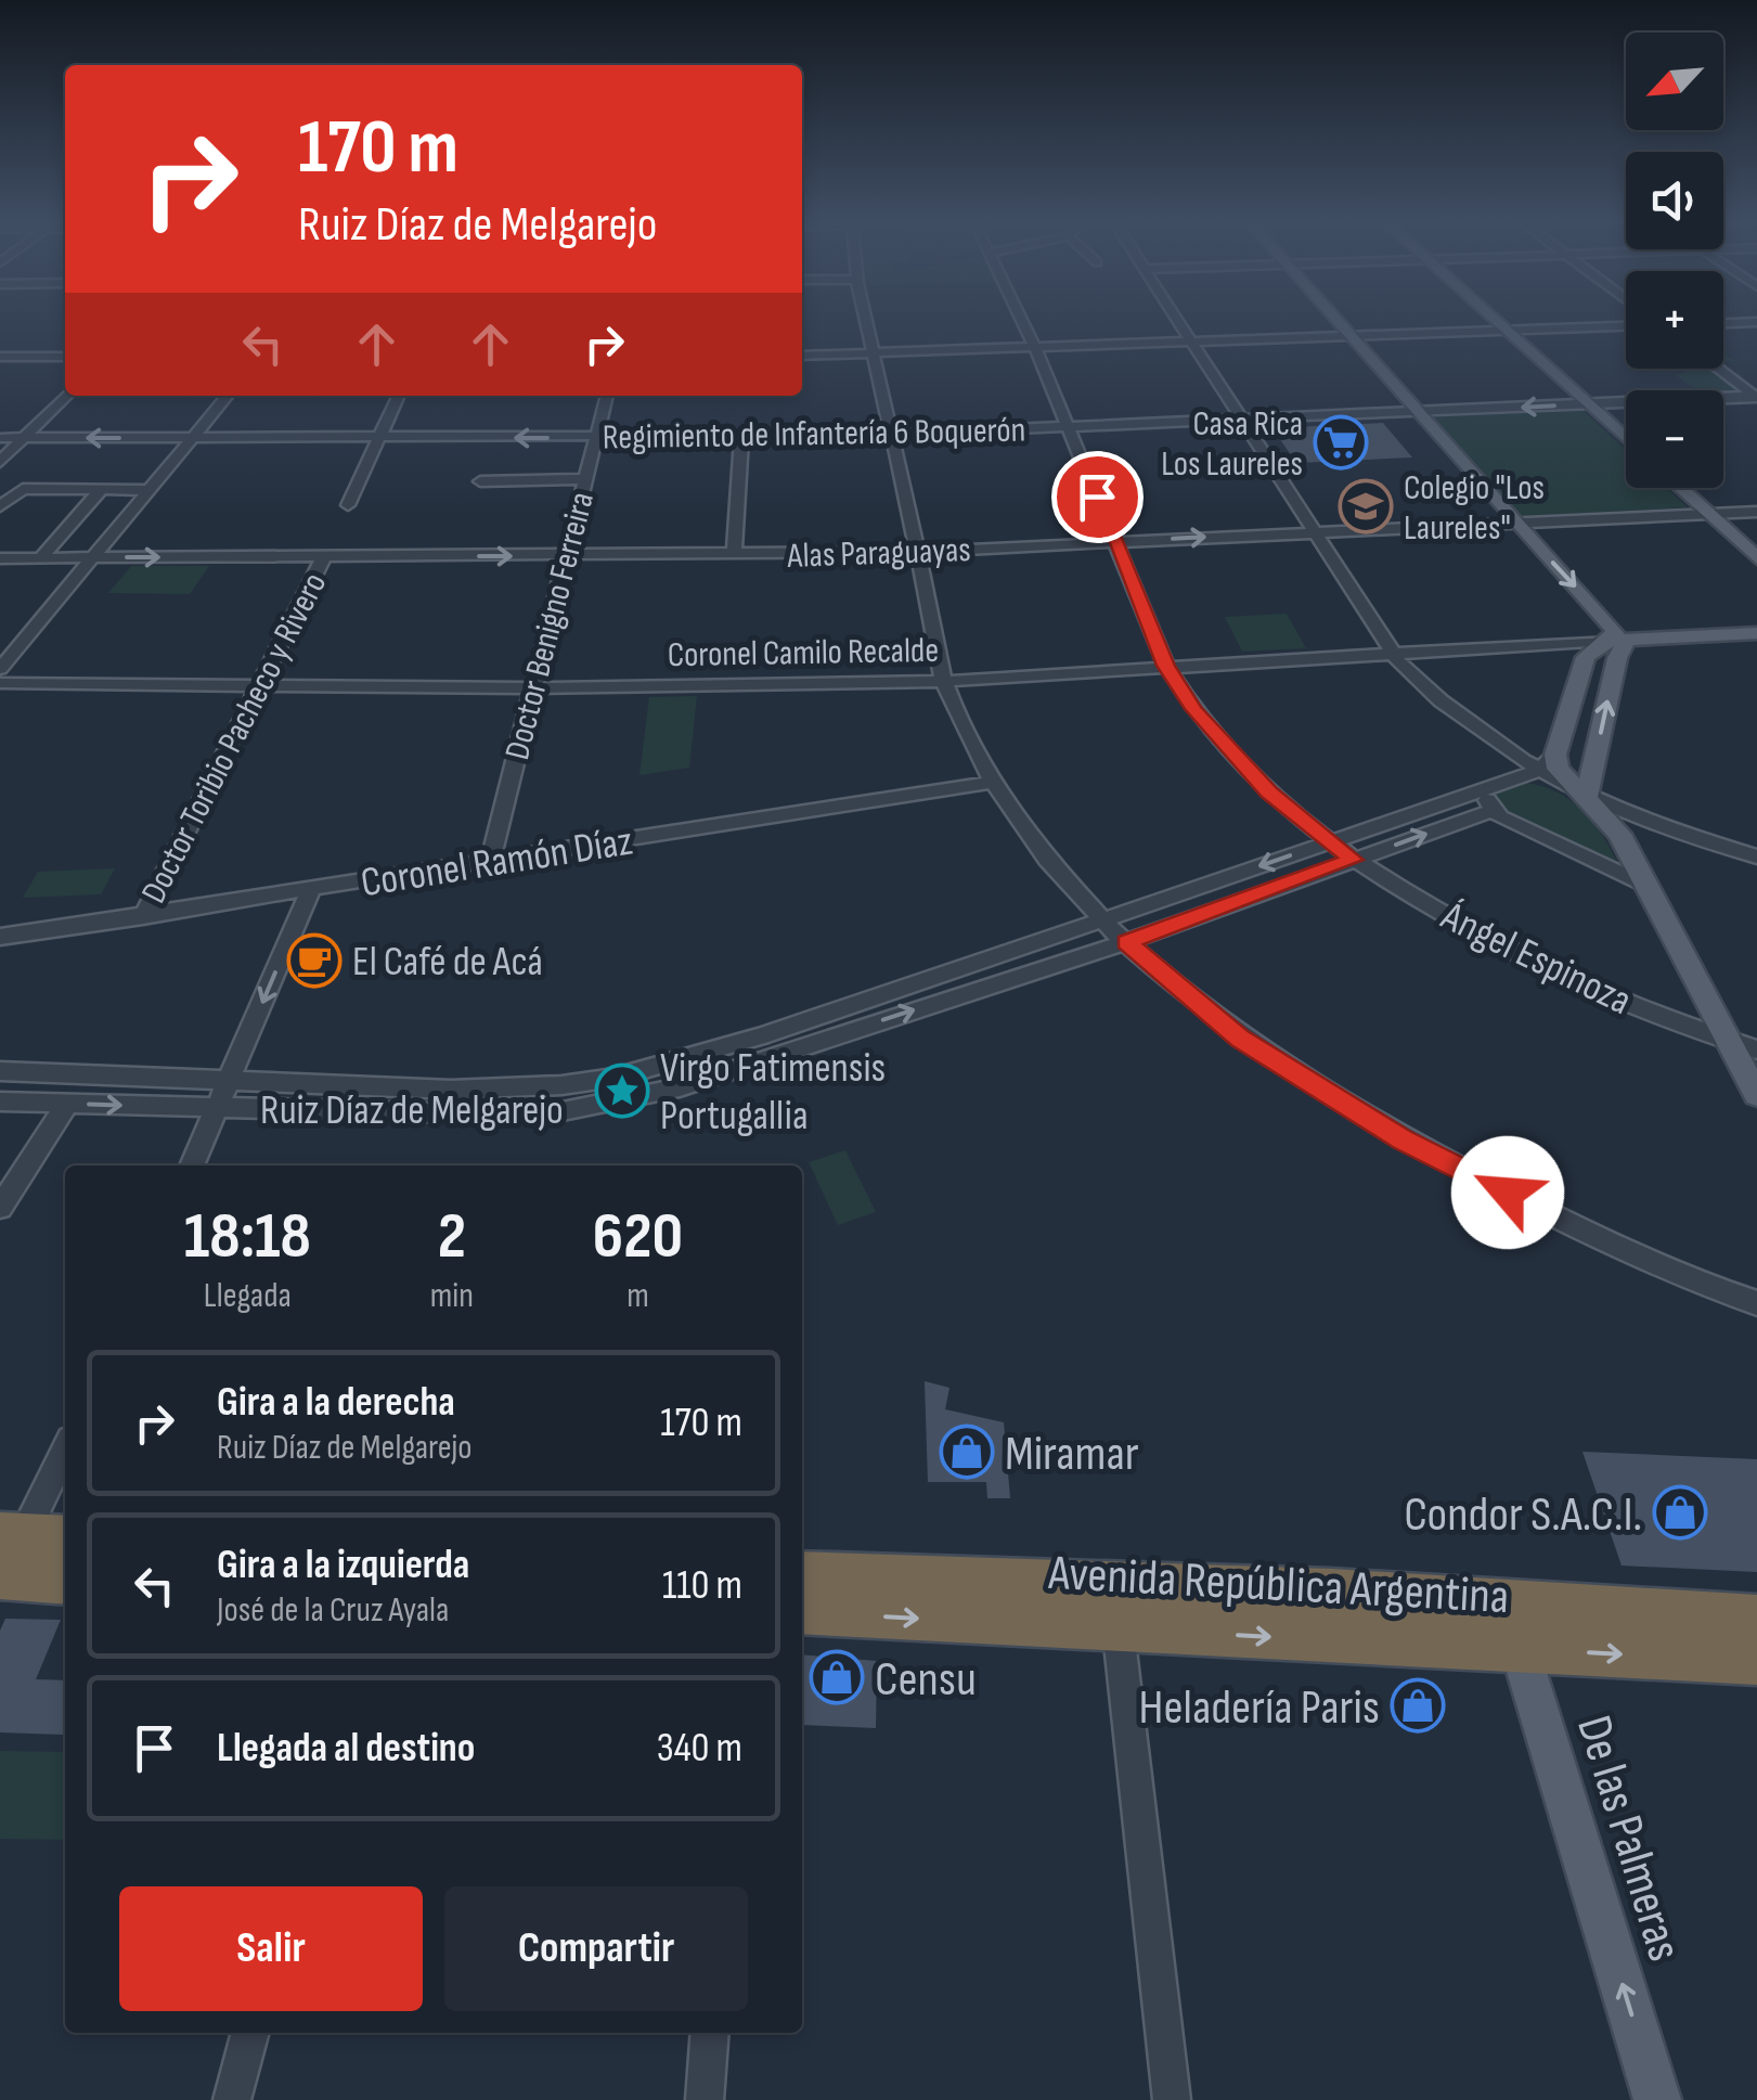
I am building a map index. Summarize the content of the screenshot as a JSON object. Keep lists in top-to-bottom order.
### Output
{
  "streets": {
    "highway": ["Avenida República Argentina"],
    "main road": ["Coronel Camilo Recalde", "De las Palmeras"],
    "street": [
      "Regimiento de Infantería 6 Boquerón",
      "Alas Paraguayas",
      "Doctor Benigno Ferreira",
      "Doctor Toribio Pacheco y Rivero",
      "Coronel Ramón Díaz",
      "Ángel Espinoza",
      "Ruiz Díaz de Melgarejo"
    ]
  },
  "crossings": [
    ["Regimiento de Infantería 6 Boquerón", "Doctor Benigno Ferreira"],
    ["Regimiento de Infantería 6 Boquerón", "Ángel Espinoza"],
    ["Alas Paraguayas", "Doctor Benigno Ferreira"],
    ["Alas Paraguayas", "Doctor Toribio Pacheco y Rivero"],
    ["Alas Paraguayas", "Ángel Espinoza"],
    ["Doctor Benigno Ferreira", "Coronel Camilo Recalde"],
    ["Doctor Benigno Ferreira", "Coronel Ramón Díaz"],
    ["Coronel Camilo Recalde", "Doctor Toribio Pacheco y Rivero"],
    ["Coronel Camilo Recalde", "Ángel Espinoza"],
    ["Doctor Toribio Pacheco y Rivero", "Coronel Ramón Díaz"],
    ["Ángel Espinoza", "Ruiz Díaz de Melgarejo"],
    ["Avenida República Argentina", "De las Palmeras"]
  ],
  "one_way": ["De las Palmeras"],
  "places": {
    "supermarket": ["Casa Rica Los Laureles"],
    "school or university": ["Colegio \"Los Laureles\""],
    "cafe": ["El Café de Acá"],
    "place": ["Virgo Fatimensis Portugallia"],
    "shop": [
      "Miramar",
      "Condor S.A.C.I.",
      "Censu",
      "Heladería Paris"
    ]
  },
  "north": "bottom left",
  "page": {
    "map_buttons": ["+", "−"],
    "turn": ["170 m", "Ruiz Díaz de Melgarejo"],
    "eta": [
      "18:18",
      "Llegada",
      "2",
      "min",
      "620",
      "m"
    ],
    "list": [
      {
        "name": "Gira a la derecha",
        "note": "Ruiz Díaz de Melgarejo",
        "value": "170 m"
      },
      {
        "name": "Gira a la izquierda",
        "note": "José de la Cruz Ayala",
        "value": "110 m"
      },
      {
        "name": "Llegada al destino",
        "value": "340 m"
      }
    ],
    "buttons": ["Salir", "Compartir"]
  }
}
